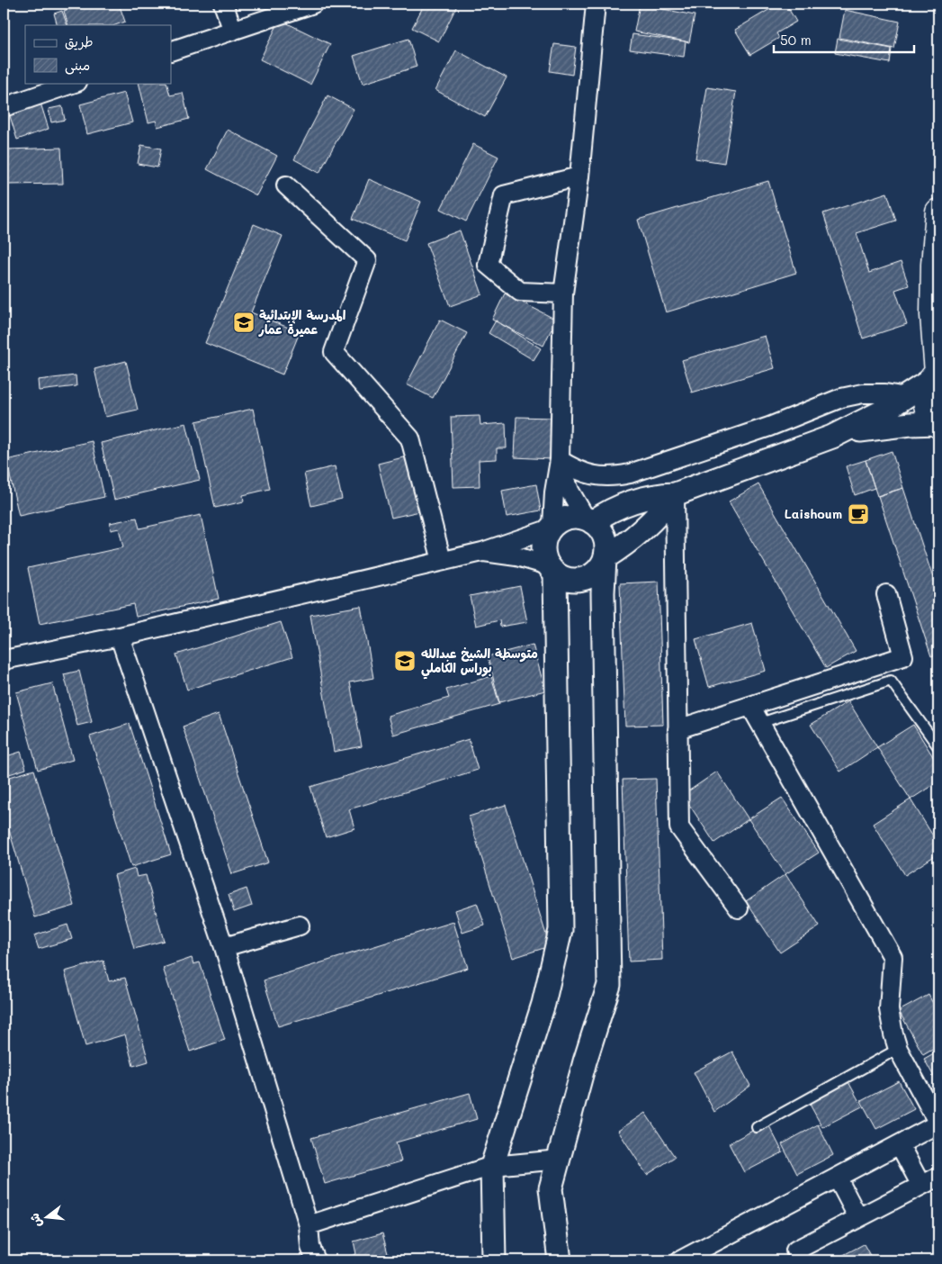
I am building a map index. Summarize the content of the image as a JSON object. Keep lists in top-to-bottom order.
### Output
{
  "places": {
    "school or university": ["المدرسة الإبتدائية عميرة عمار", "متوسطة الشيخ عبدالله بوراس الكاملي"],
    "cafe": ["Laishoum"]
  },
  "legend": ["طريق", "مبنى"],
  "scale_bar": "50 m",
  "north": "left"
}
